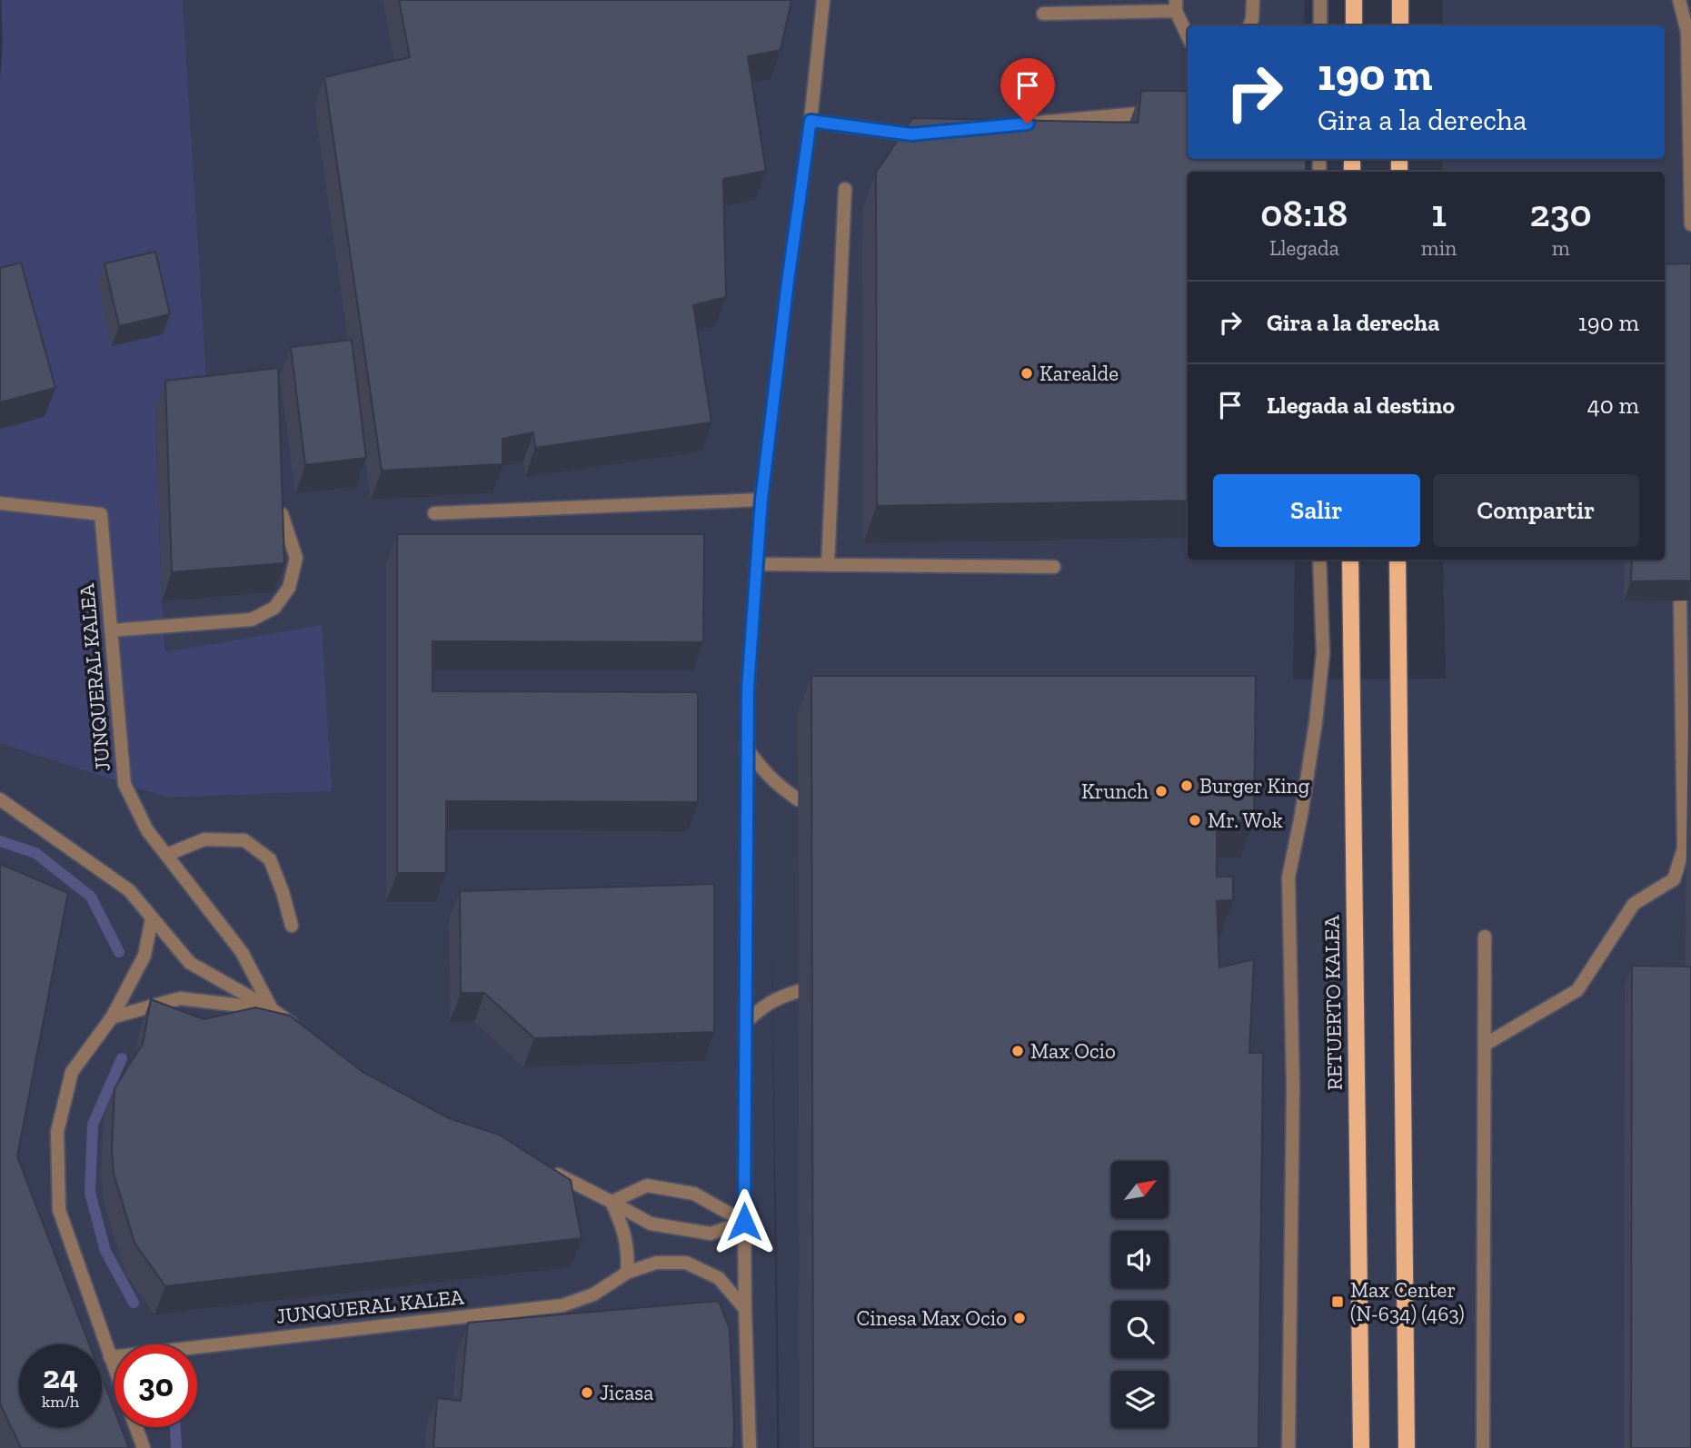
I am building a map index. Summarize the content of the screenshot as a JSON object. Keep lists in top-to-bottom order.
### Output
{
  "streets": {
    "main road": ["RETUERTO KALEA"],
    "street": ["JUNQUERAL KALEA"]
  },
  "places": {
    "other": [
      "Karealde",
      "Burger King",
      "Krunch",
      "Mr. Wok",
      "Max Ocio",
      "Cinesa Max Ocio",
      "Jicasa"
    ],
    "transit": ["Max Center (N-634) (463)"]
  },
  "north": "top right",
  "page": {
    "turn": ["190 m", "Gira a la derecha"],
    "eta": [
      "08:18",
      "Llegada",
      "1",
      "min",
      "230",
      "m"
    ],
    "list": [
      {
        "name": "Gira a la derecha",
        "value": "190 m"
      },
      {
        "name": "Llegada al destino",
        "value": "40 m"
      }
    ],
    "buttons": ["Salir", "Compartir"],
    "speed": "24 km/h",
    "limit": "30"
  }
}
